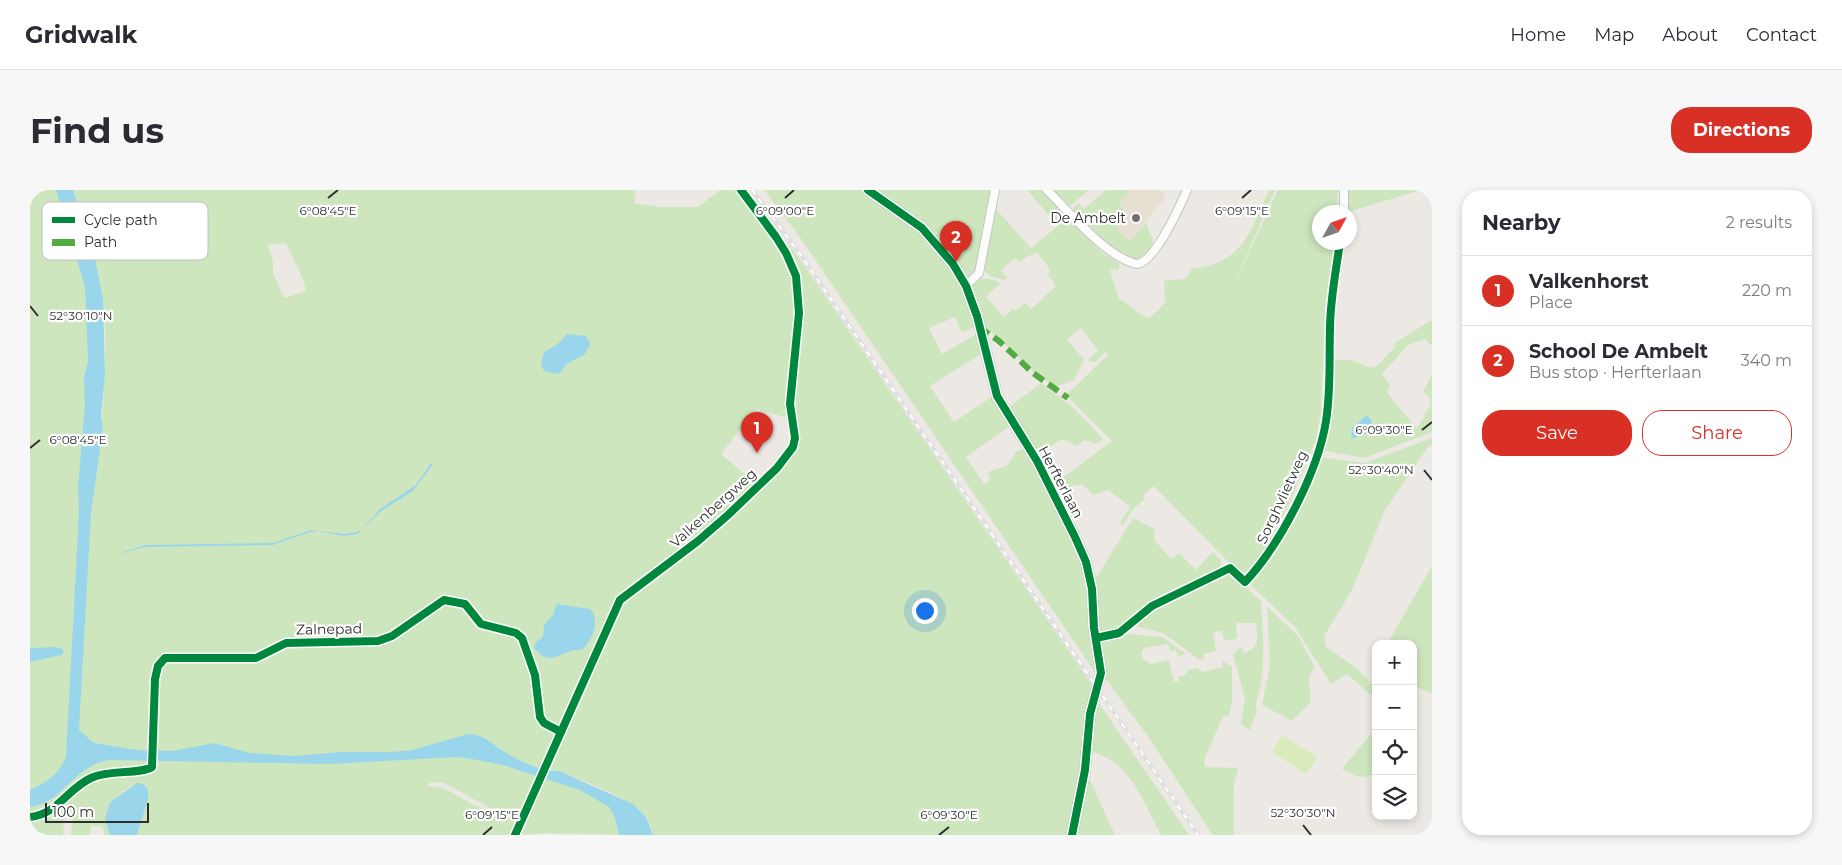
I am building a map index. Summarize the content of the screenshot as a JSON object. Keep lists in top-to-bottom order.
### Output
{
  "streets": {
    "street": ["Herfterlaan", "Sorghvlietweg", "Valkenbergweg"],
    "cycle path": ["Zalnepad"]
  },
  "crossings": [
    ["Herfterlaan", "Sorghvlietweg"]
  ],
  "places": ["De Ambelt"],
  "legend": ["Cycle path", "Path"],
  "scale_bar": "100 m",
  "north": "top right",
  "page": {
    "header": "Gridwalk",
    "nav": [
      "Home",
      "Map",
      "About",
      "Contact"
    ],
    "buttons": [
      "Directions",
      ["Save", "Share"]
    ],
    "title": "Find us",
    "heading": ["Nearby", "2 results"],
    "pins": ["2", "1"],
    "list": [
      {
        "mark": "1",
        "name": "Valkenhorst",
        "note": "Place",
        "value": "220 m"
      },
      {
        "mark": "2",
        "name": "School De Ambelt",
        "note": "Bus stop · Herfterlaan",
        "value": "340 m"
      }
    ],
    "map_buttons": ["+", "−"],
    "scale": "100 m"
  },
  "coordinates": [
    "6°08'45\"E",
    "6°09'00\"E",
    "6°09'15\"E",
    "52°30'10\"N",
    "6°09'30\"E",
    "52°30'40\"N",
    "52°30'30\"N"
  ]
}
